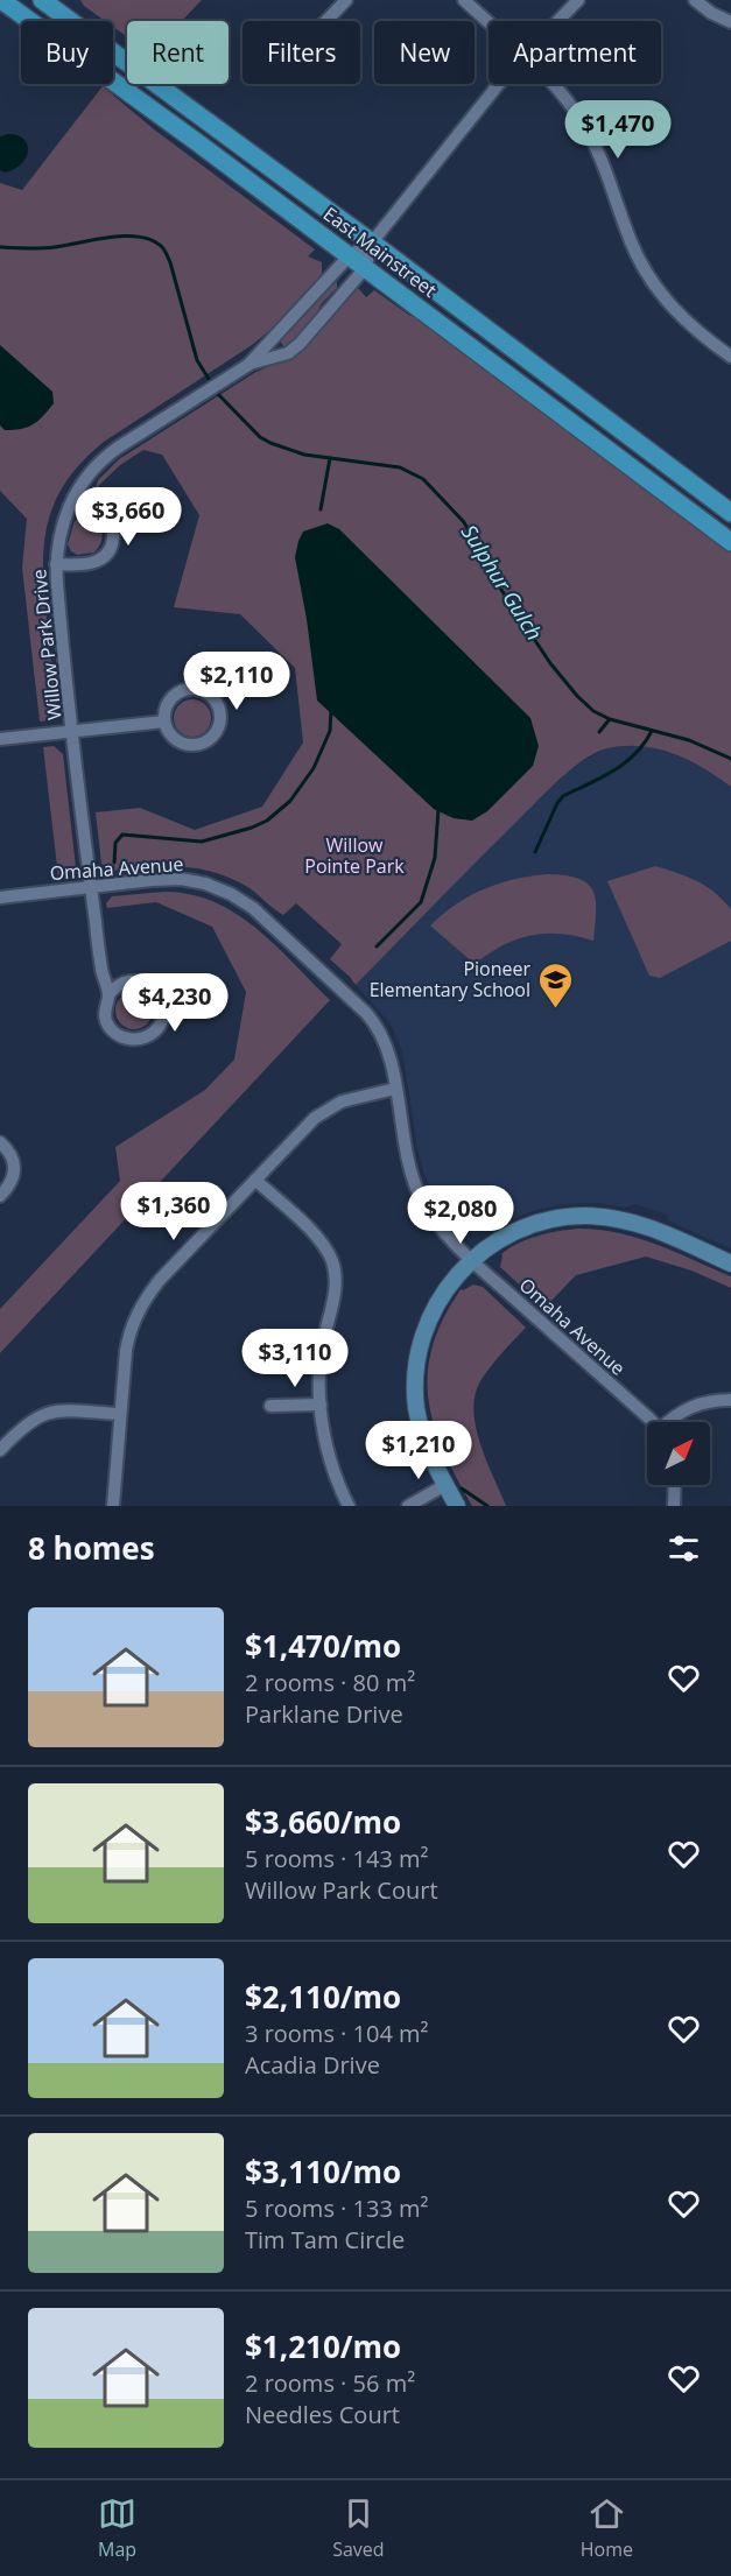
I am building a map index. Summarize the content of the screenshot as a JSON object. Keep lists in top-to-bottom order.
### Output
{
  "streets": {
    "main road": ["East Mainstreet"],
    "street": ["Willow Park Drive", "Omaha Avenue"]
  },
  "crossings": [
    ["East Mainstreet", "Willow Park Drive"],
    ["Willow Park Drive", "Omaha Avenue"]
  ],
  "water": ["Sulphur Gulch"],
  "parks": ["Willow Pointe Park"],
  "places": {
    "school or university": ["Pioneer Elementary School"]
  },
  "north": "top right",
  "page": {
    "chip": [
      "Buy",
      "Rent",
      "Filters",
      "New",
      "Apartment"
    ],
    "price": [
      "$1,470",
      "$3,660",
      "$2,110",
      "$4,230",
      "$1,360",
      "$2,080",
      "$3,110",
      "$1,210"
    ],
    "heading": "8 homes",
    "list": [
      {
        "name": "$1,470/mo",
        "note": "2 rooms · 80 m² · Parklane Drive"
      },
      {
        "name": "$3,660/mo",
        "note": "5 rooms · 143 m² · Willow Park Court"
      },
      {
        "name": "$2,110/mo",
        "note": "3 rooms · 104 m² · Acadia Drive"
      },
      {
        "name": "$3,110/mo",
        "note": "5 rooms · 133 m² · Tim Tam Circle"
      },
      {
        "name": "$1,210/mo",
        "note": "2 rooms · 56 m² · Needles Court"
      }
    ],
    "tabs": ["Map", "Saved", "Home"]
  }
}
